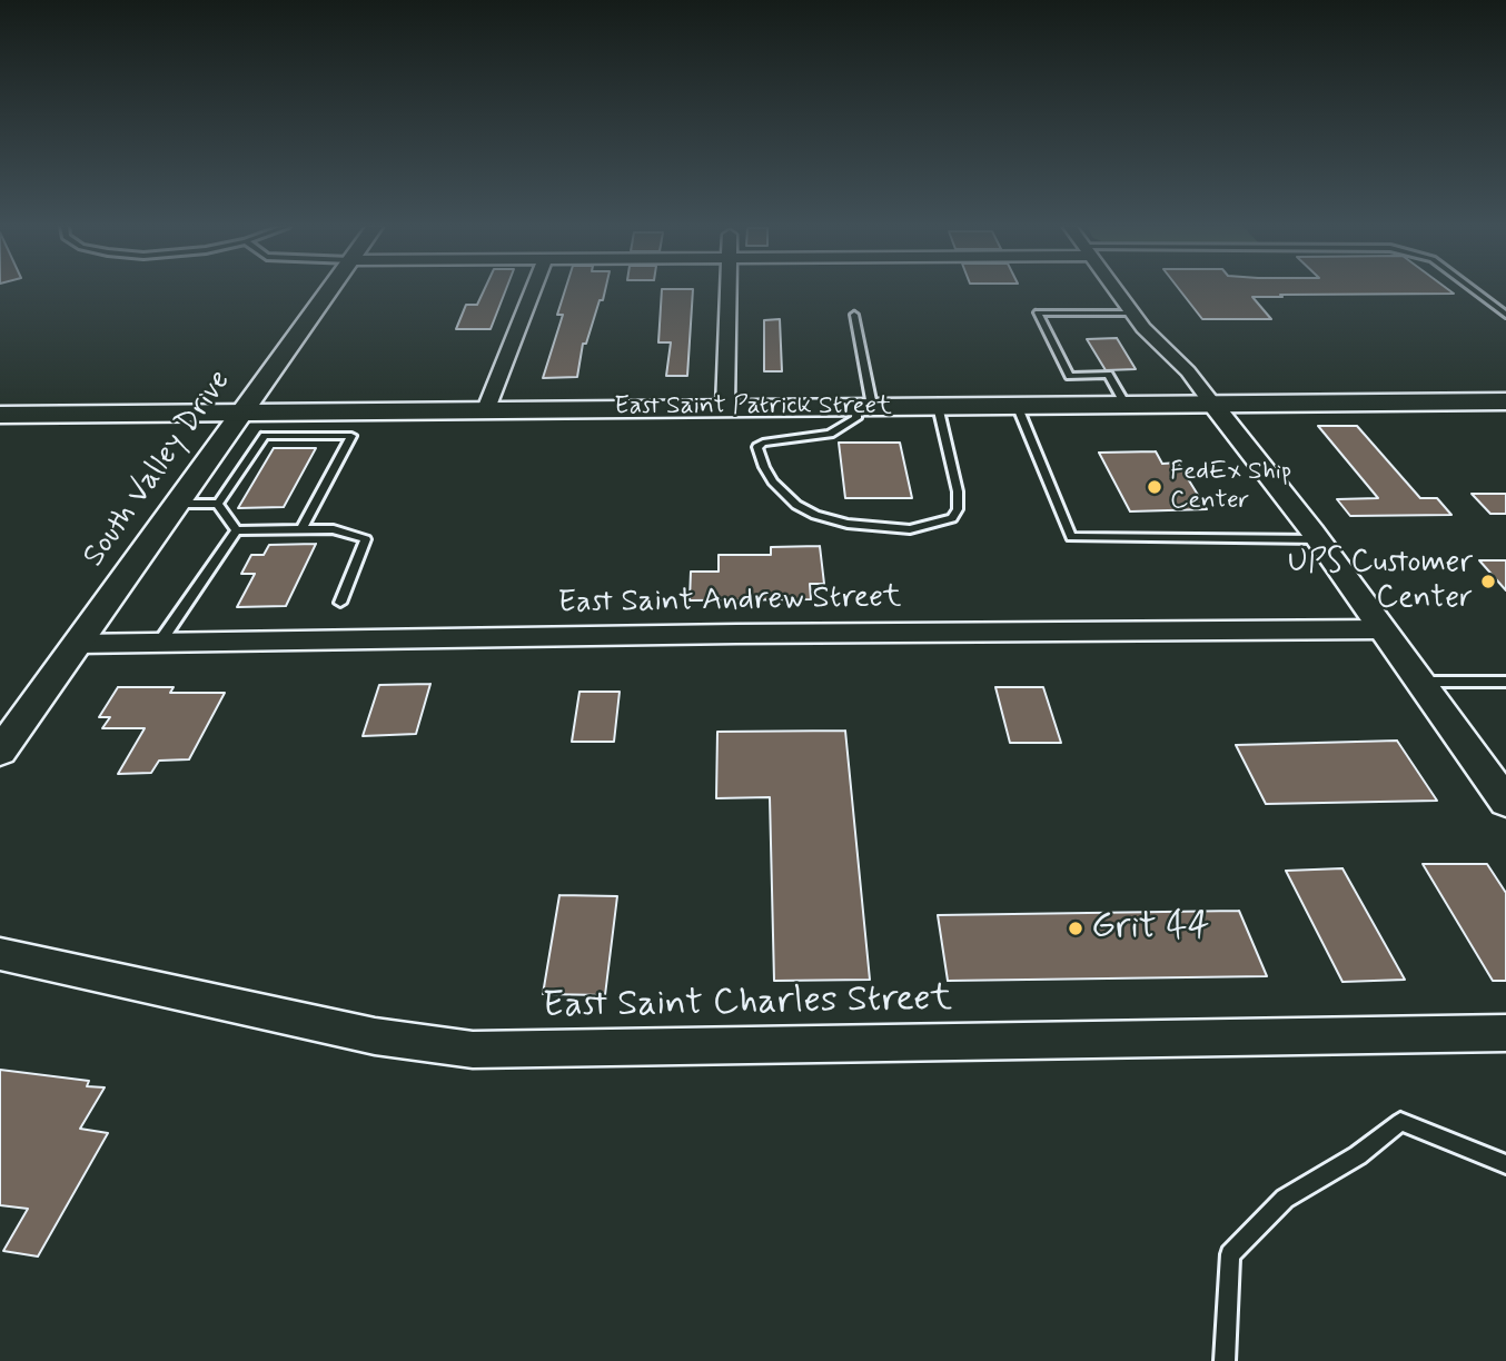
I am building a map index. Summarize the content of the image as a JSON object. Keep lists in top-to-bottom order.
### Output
{
  "streets": {
    "main road": ["East Saint Patrick Street"],
    "street": ["South Valley Drive", "East Saint Andrew Street", "East Saint Charles Street"]
  },
  "crossings": [
    ["East Saint Patrick Street", "South Valley Drive"],
    ["South Valley Drive", "East Saint Andrew Street"]
  ],
  "places": ["FedEx Ship Center", "UPS Customer Center", "Grit 44"]
}
